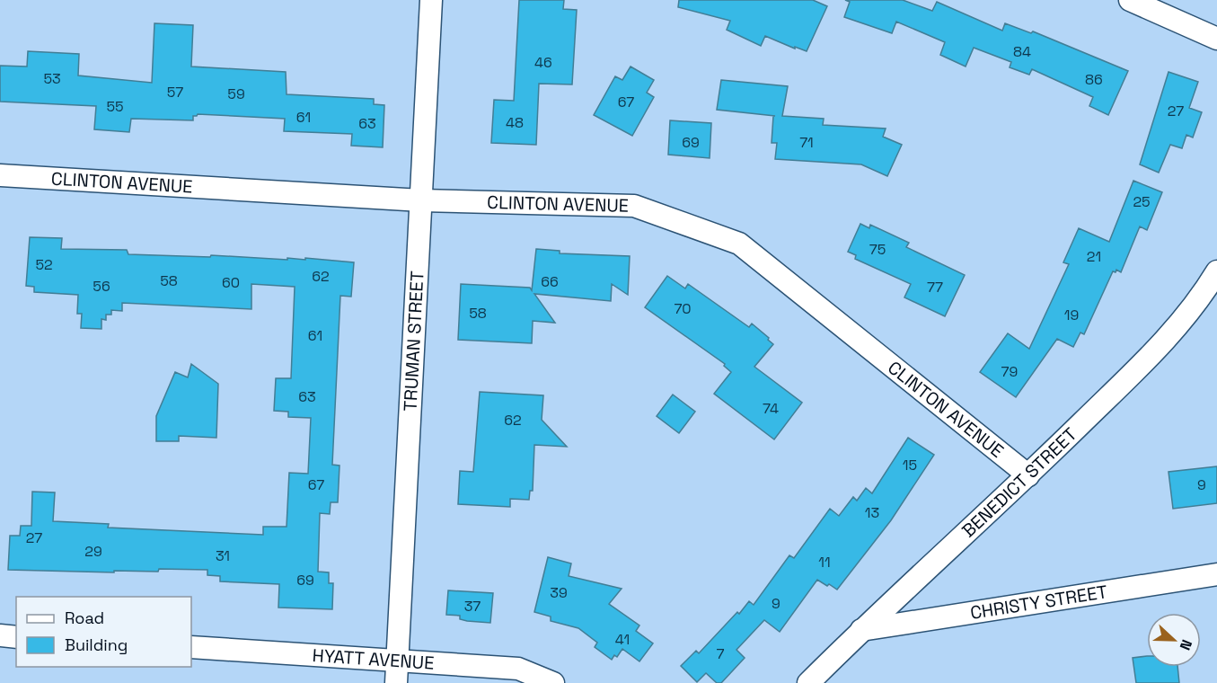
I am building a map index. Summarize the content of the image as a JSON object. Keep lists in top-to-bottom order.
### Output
{
  "streets": {
    "street": [
      "CLINTON AVENUE",
      "TRUMAN STREET",
      "BENEDICT STREET",
      "CHRISTY STREET",
      "HYATT AVENUE"
    ]
  },
  "crossings": [
    ["CLINTON AVENUE", "TRUMAN STREET"],
    ["CLINTON AVENUE", "BENEDICT STREET"],
    ["TRUMAN STREET", "HYATT AVENUE"],
    ["BENEDICT STREET", "CHRISTY STREET"]
  ],
  "house_numbers": [
    "84",
    "46",
    "53",
    "86",
    "57",
    "59",
    "67",
    "55",
    "27",
    "61",
    "48",
    "63",
    "69",
    "71",
    "25",
    "75",
    "21",
    "52",
    "62",
    "58",
    "66",
    "60",
    "56",
    "77",
    "70",
    "58",
    "19",
    "61",
    "79",
    "63",
    "74",
    "62",
    "15",
    "67",
    "9",
    "13",
    "27",
    "29",
    "31",
    "11",
    "69",
    "39",
    "9",
    "37",
    "41",
    "7"
  ],
  "legend": ["Road", "Building"],
  "north": "right"
}
